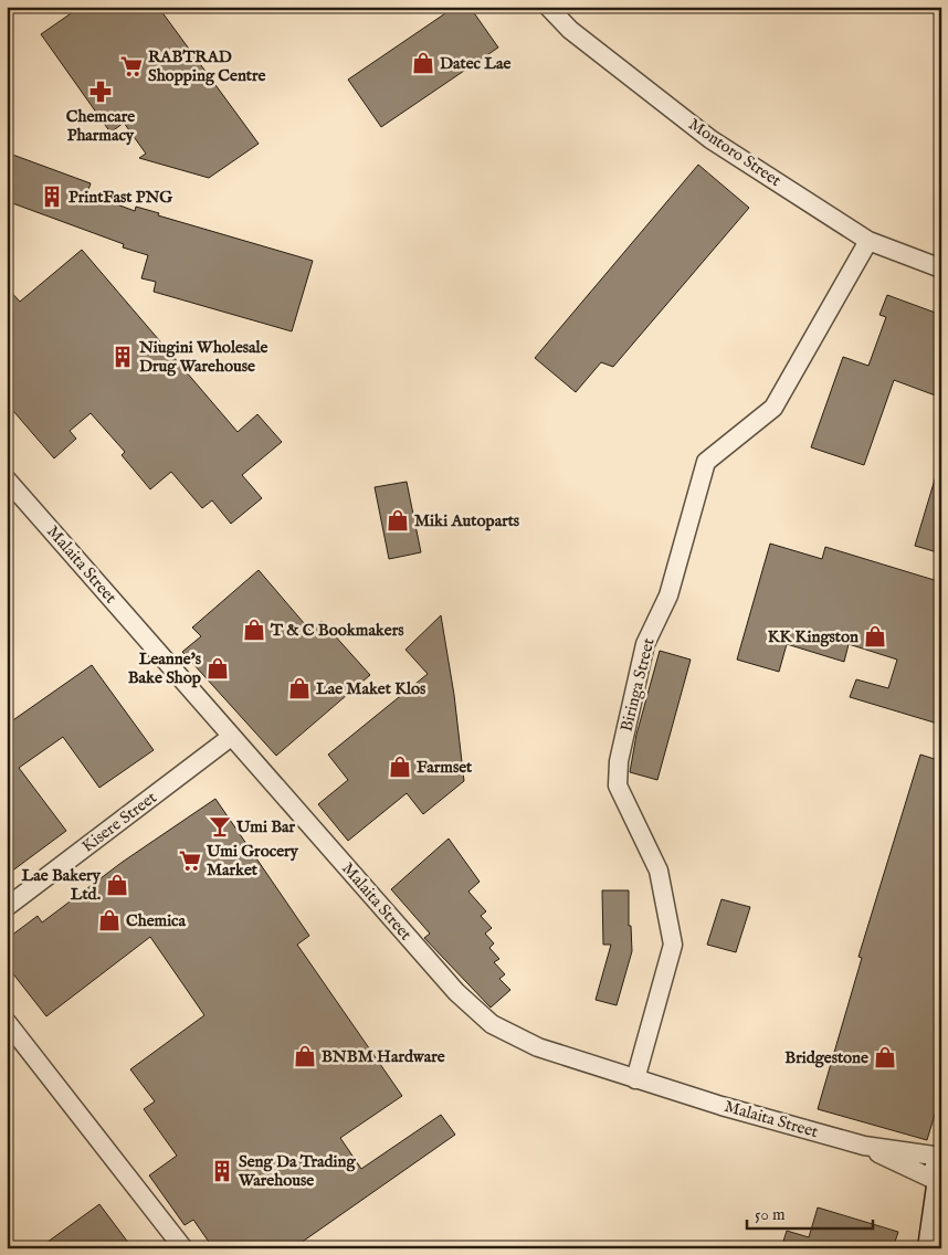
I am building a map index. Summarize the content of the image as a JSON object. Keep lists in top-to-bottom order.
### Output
{
  "streets": {
    "street": [
      "Montoro Street",
      "Malaita Street",
      "Biringa Street",
      "Kisere Street"
    ]
  },
  "crossings": [
    ["Montoro Street", "Biringa Street"],
    ["Malaita Street", "Biringa Street"],
    ["Malaita Street", "Kisere Street"]
  ],
  "places": {
    "shop": [
      "Datec Lae",
      "Miki Autoparts",
      "T & C Bookmakers",
      "KK Kingston",
      "Leanne's Bake Shop",
      "Lae Maket Klos",
      "Farmset",
      "Lae Bakery Ltd.",
      "Chemica",
      "BNBM Hardware",
      "Bridgestone"
    ],
    "supermarket": ["RABTRAD Shopping Centre", "Umi Grocery Market"],
    "pharmacy": ["Chemcare Pharmacy"],
    "building": ["PrintFast PNG", "Niugini Wholesale Drug Warehouse", "Seng Da Trading Warehouse"],
    "bar": ["Umi Bar"]
  },
  "scale_bar": "50 m"
}
